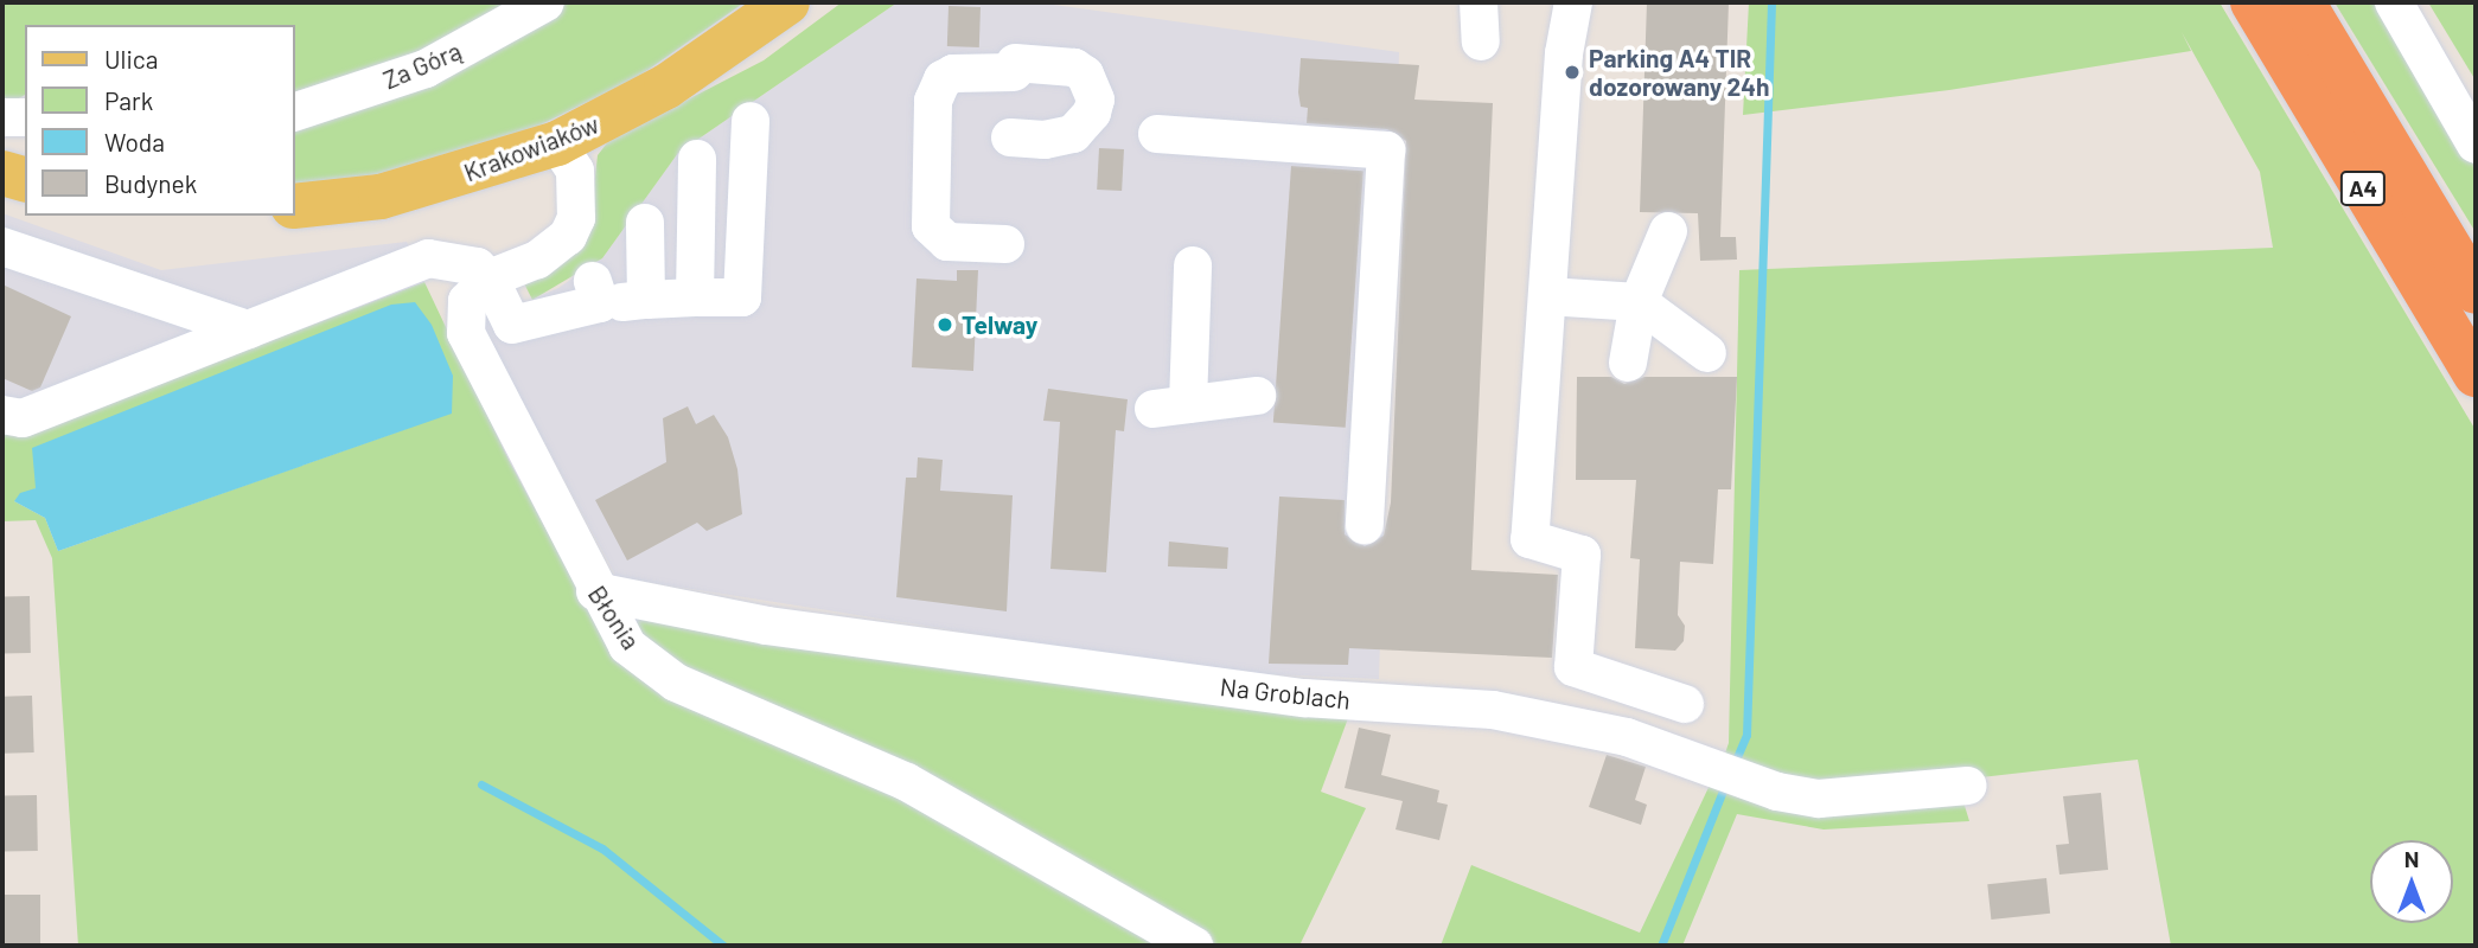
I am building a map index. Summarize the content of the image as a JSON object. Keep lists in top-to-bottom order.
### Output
{
  "streets": {
    "highway": ["A4"],
    "main road": ["Krakowiaków"],
    "street": ["Za Górą", "Błonia", "Na Groblach"]
  },
  "crossings": [
    ["Błonia", "Na Groblach"]
  ],
  "places": ["Parking A4 TIR dozorowany 24h", "Telway"],
  "legend": [
    "Ulica",
    "Park",
    "Woda",
    "Budynek"
  ],
  "north": "top"
}
